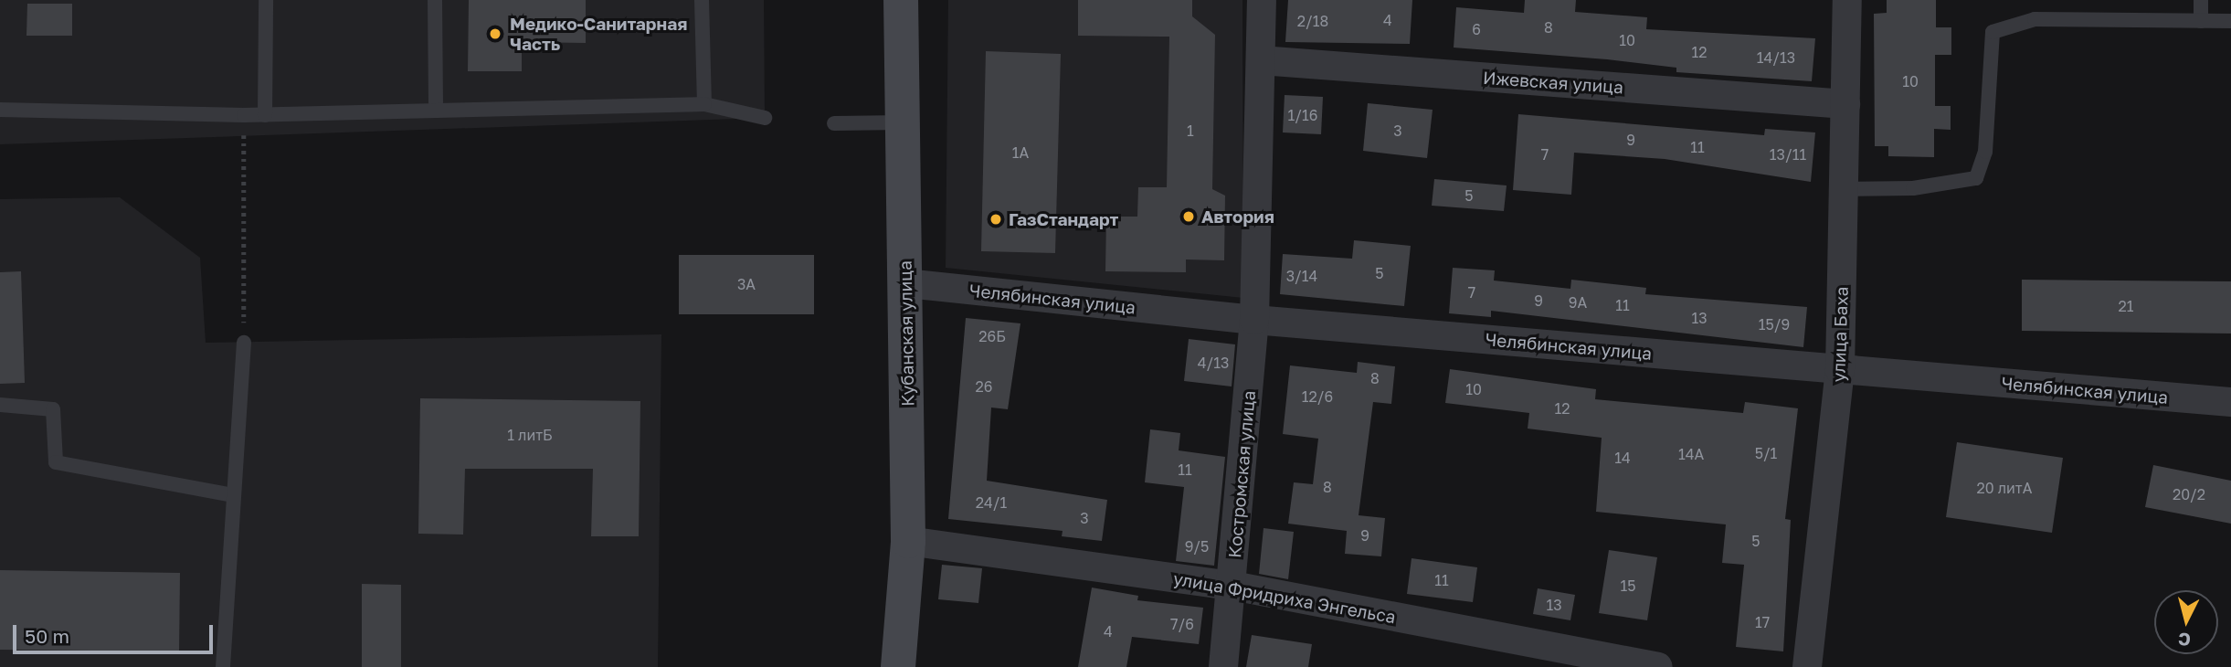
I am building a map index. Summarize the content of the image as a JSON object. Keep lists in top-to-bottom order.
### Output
{
  "streets": {
    "main road": ["Кубанская улица"],
    "street": [
      "Ижевская улица",
      "Челябинская улица",
      "улица Баха",
      "Костромская улица",
      "улица Фридриха Энгельса"
    ]
  },
  "crossings": [
    ["Ижевская улица", "улица Баха"],
    ["Ижевская улица", "Костромская улица"],
    ["Челябинская улица", "Кубанская улица"],
    ["Челябинская улица", "улица Баха"],
    ["Челябинская улица", "Костромская улица"],
    ["Кубанская улица", "улица Фридриха Энгельса"],
    ["Костромская улица", "улица Фридриха Энгельса"]
  ],
  "places": ["Медико-Санитарная Часть", "Автория", "ГазСтандарт"],
  "house_numbers": [
    "4",
    "2/18",
    "8",
    "6",
    "10",
    "12",
    "14/13",
    "10",
    "1/16",
    "1",
    "3",
    "9",
    "11",
    "1А",
    "7",
    "13/11",
    "5",
    "5",
    "3/14",
    "3А",
    "7",
    "9",
    "9А",
    "11",
    "21",
    "13",
    "15/9",
    "26Б",
    "4/13",
    "8",
    "26",
    "10",
    "12/6",
    "12",
    "1 литБ",
    "5/1",
    "14А",
    "14",
    "11",
    "8",
    "20 литА",
    "20/2",
    "24/1",
    "3",
    "9",
    "5",
    "9/5",
    "11",
    "15",
    "13",
    "17",
    "7/6",
    "4"
  ],
  "scale_bar": "50 m",
  "north": "bottom"
}
